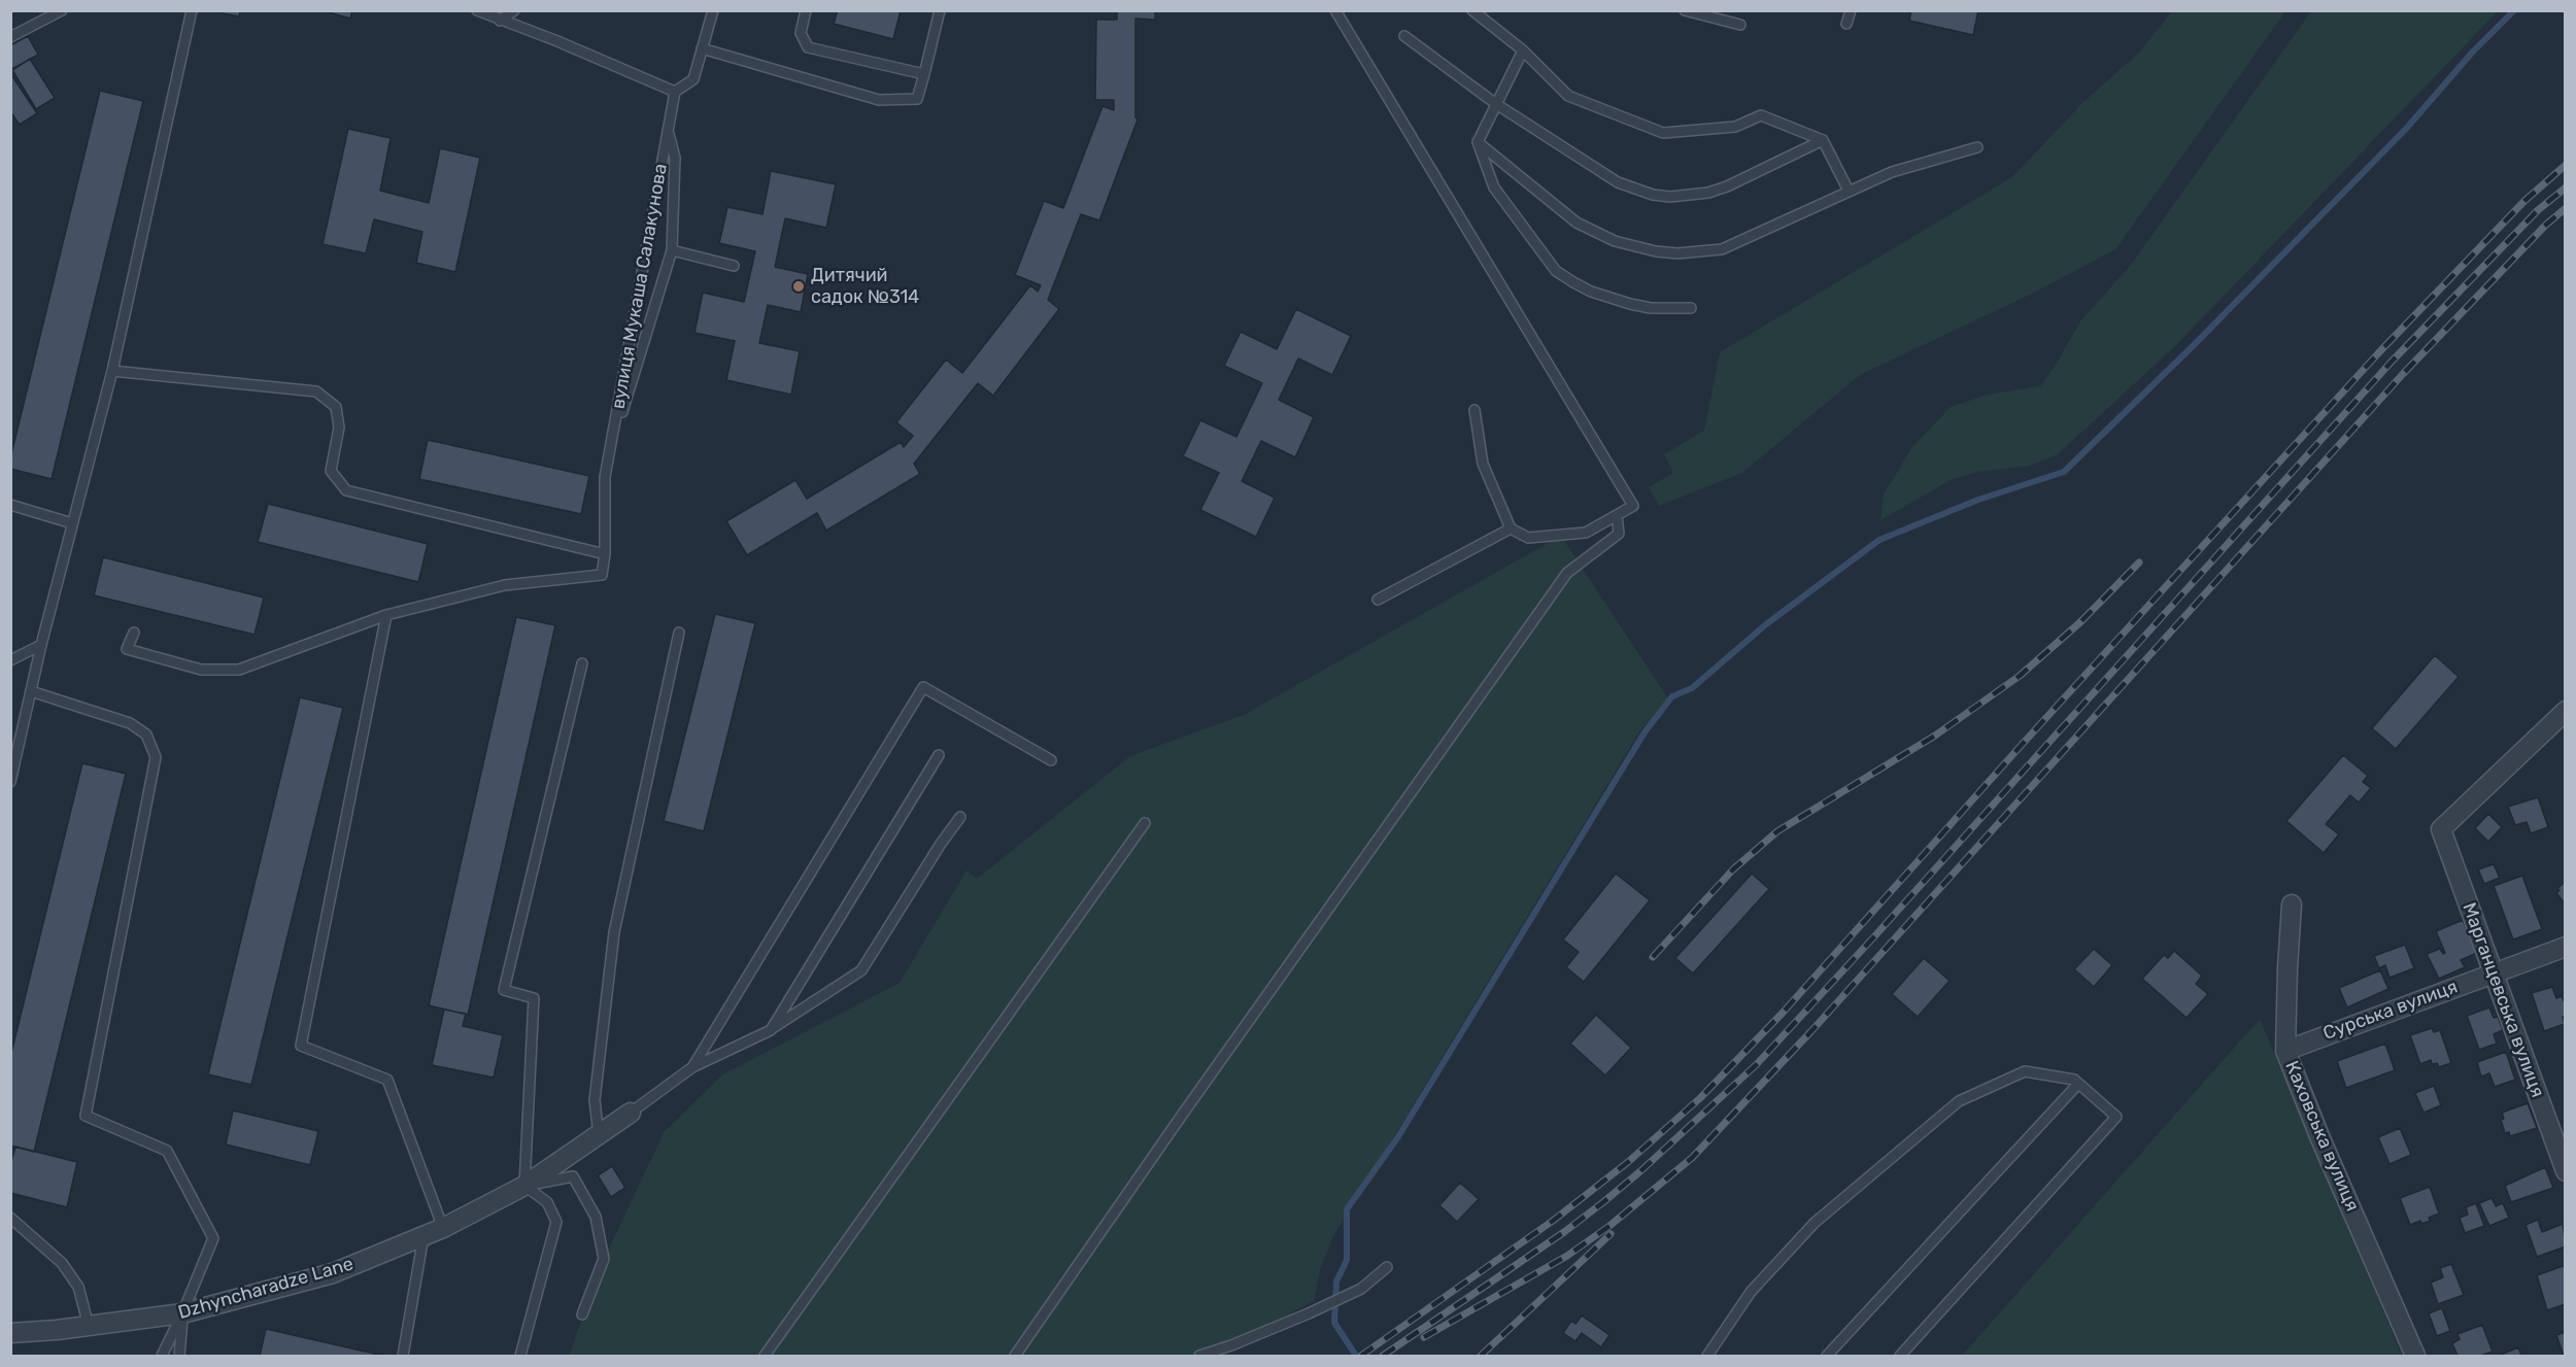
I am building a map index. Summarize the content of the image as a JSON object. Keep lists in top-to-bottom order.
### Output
{
  "streets": {
    "street": [
      "Марганцевська вулиця",
      "Сурська вулиця",
      "Каховська вулиця",
      "Dzhyncharadze Lane"
    ],
    "lane": ["вулиця Мукаша Салакунова"]
  },
  "crossings": [
    ["Марганцевська вулиця", "Сурська вулиця"],
    ["Сурська вулиця", "Каховська вулиця"]
  ],
  "places": ["Дитячий садок №314"]
}
